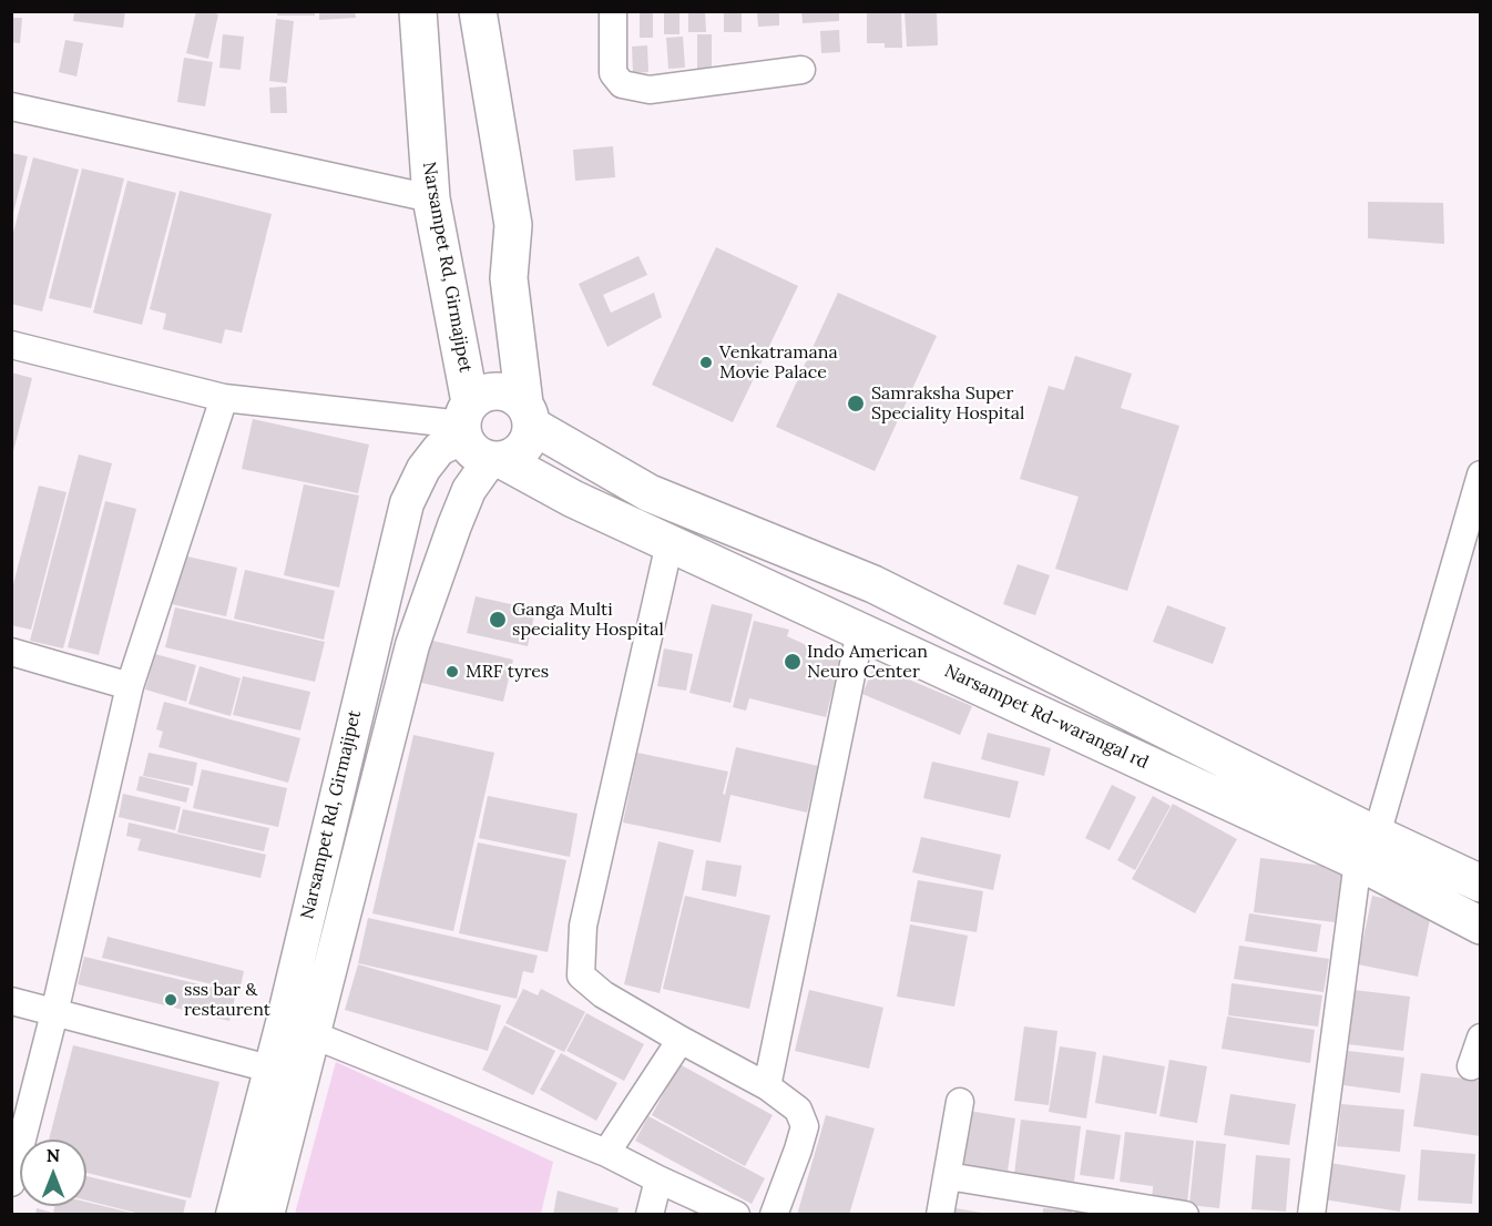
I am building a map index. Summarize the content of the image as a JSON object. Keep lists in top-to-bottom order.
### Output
{
  "streets": {
    "main road": ["Narsampet Rd, Girmajipet", "Narsampet Rd-warangal rd"]
  },
  "crossings": [
    ["Narsampet Rd, Girmajipet", "Narsampet Rd-warangal rd"]
  ],
  "places": [
    "Venkatramana Movie Palace",
    "Samraksha Super Speciality Hospital",
    "Ganga Multi speciality Hospital",
    "Indo American Neuro Center",
    "MRF tyres",
    "sss bar & restaurent"
  ],
  "north": "top"
}
